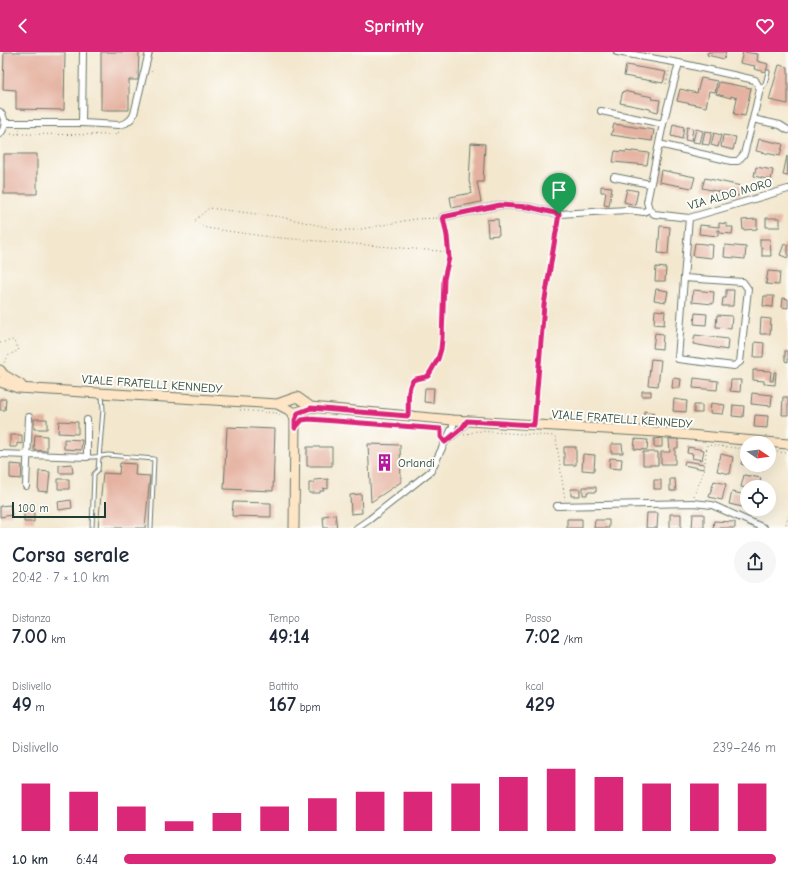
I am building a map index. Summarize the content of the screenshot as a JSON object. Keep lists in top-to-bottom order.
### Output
{
  "streets": {
    "street": ["VIA ALDO MORO", "VIALE FRATELLI KENNEDY"]
  },
  "places": {
    "building": ["Orlandi"]
  },
  "scale_bar": "100 m",
  "north": "right",
  "page": {
    "header": "Sprintly",
    "scale": "100 m",
    "heading": ["Corsa serale", "20:42 · 7 × 1.0 km"],
    "stats": [
      ["Distanza", "7.00 km"],
      ["Tempo", "49:14"],
      ["Passo", "7:02 /km"],
      ["Dislivello", "49 m"],
      ["Battito", "167 bpm"],
      ["kcal", "429"]
    ],
    "chart": ["Dislivello", "239–246 m"],
    "list": [
      {
        "name": "1.0 km",
        "note": "6:44"
      }
    ]
  }
}
